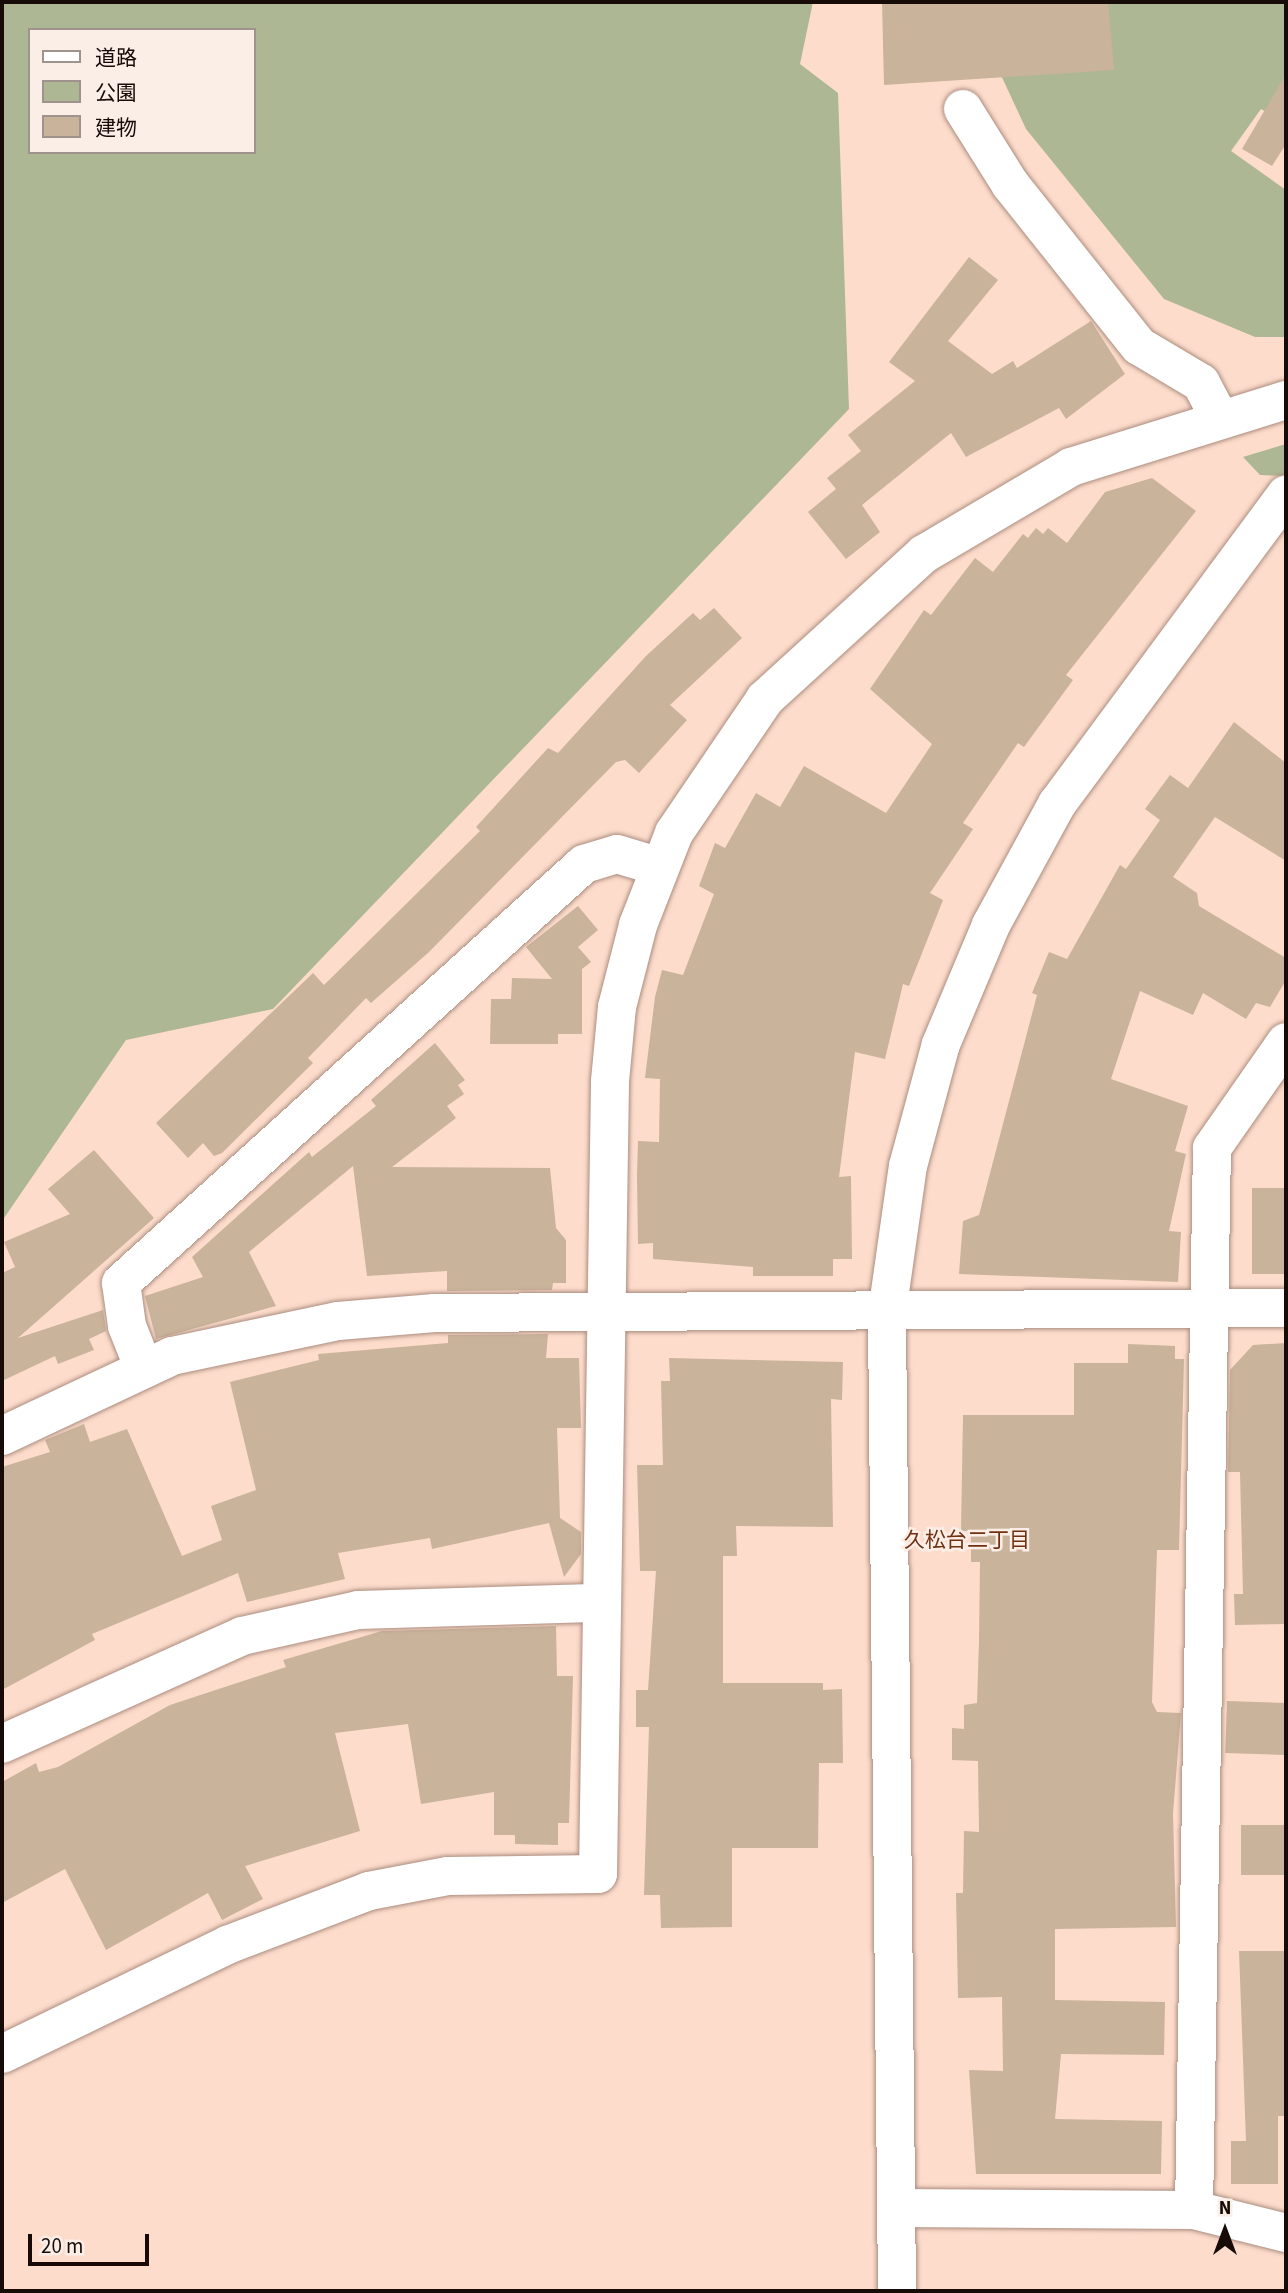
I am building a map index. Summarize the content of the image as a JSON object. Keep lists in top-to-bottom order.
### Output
{
  "districts": ["久松台二丁目"],
  "legend": ["道路", "公園", "建物"],
  "scale_bar": "20 m",
  "north": "top"
}
